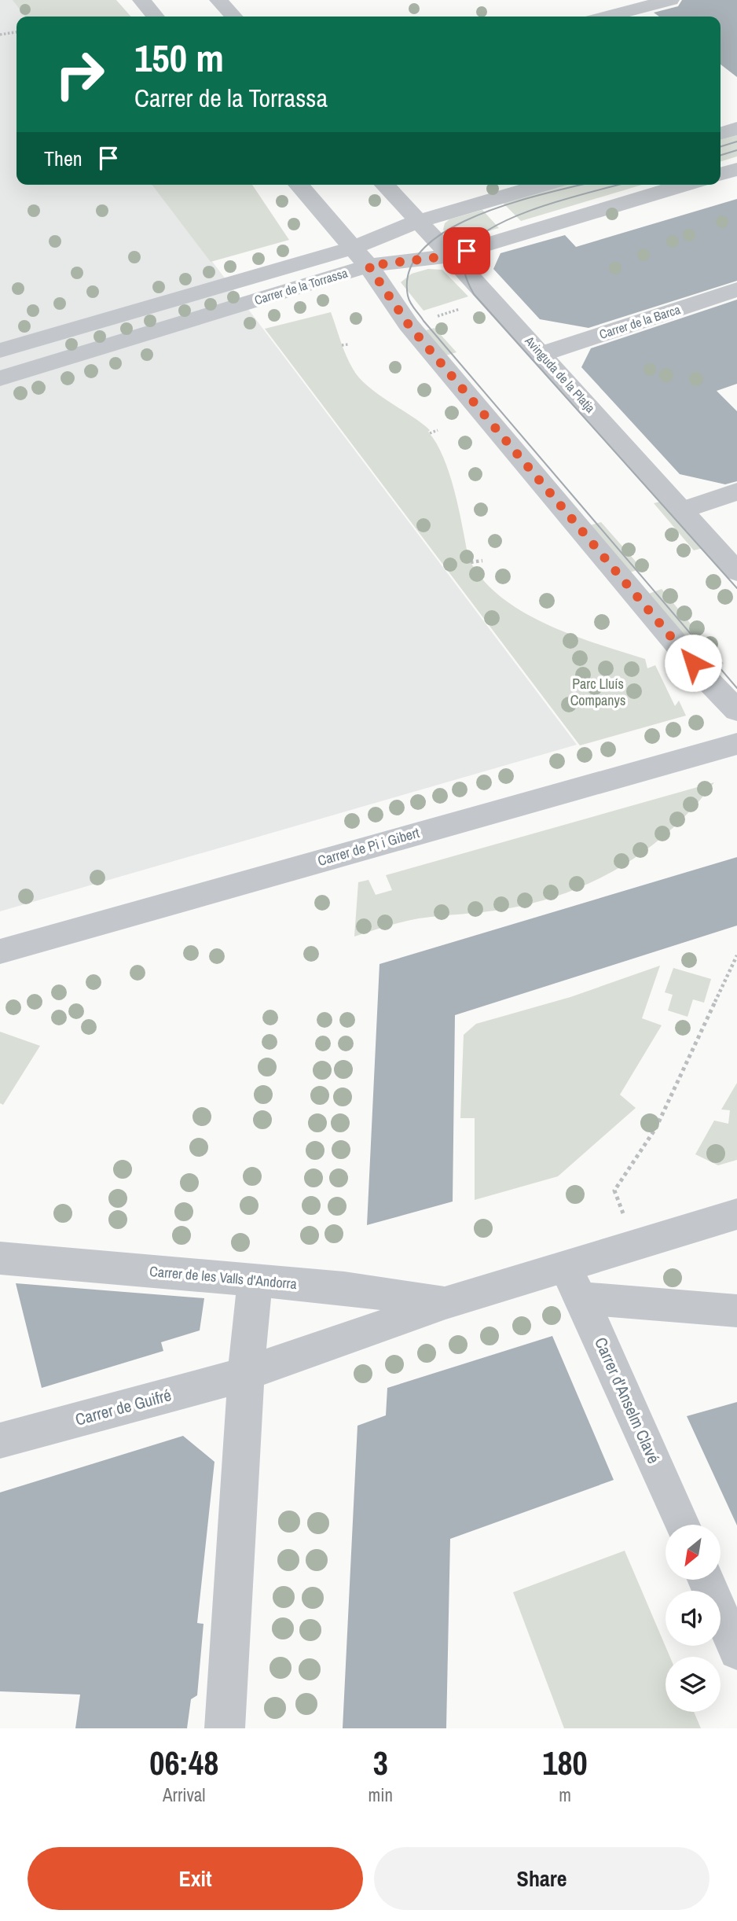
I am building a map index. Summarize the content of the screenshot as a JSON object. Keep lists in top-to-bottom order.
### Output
{
  "streets": {
    "street": [
      "Carrer de la Torrassa",
      "Carrer de la Barca",
      "Avinguda de la Platja",
      "Carrer de Pi i Gibert",
      "Carrer de les Valls d'Andorra",
      "Carrer d'Anselm Clavé",
      "Carrer de Guifré"
    ]
  },
  "crossings": [
    ["Carrer de la Torrassa", "Avinguda de la Platja"],
    ["Carrer de la Barca", "Avinguda de la Platja"],
    ["Carrer de les Valls d'Andorra", "Carrer d'Anselm Clavé"],
    ["Carrer de les Valls d'Andorra", "Carrer de Guifré"]
  ],
  "parks": ["Parc Lluís Companys"],
  "north": "bottom left",
  "page": {
    "turn": ["150 m", "Carrer de la Torrassa"],
    "then": "Then",
    "eta": [
      "06:48",
      "Arrival",
      "3",
      "min",
      "180",
      "m"
    ],
    "buttons": ["Exit", "Share"]
  }
}
